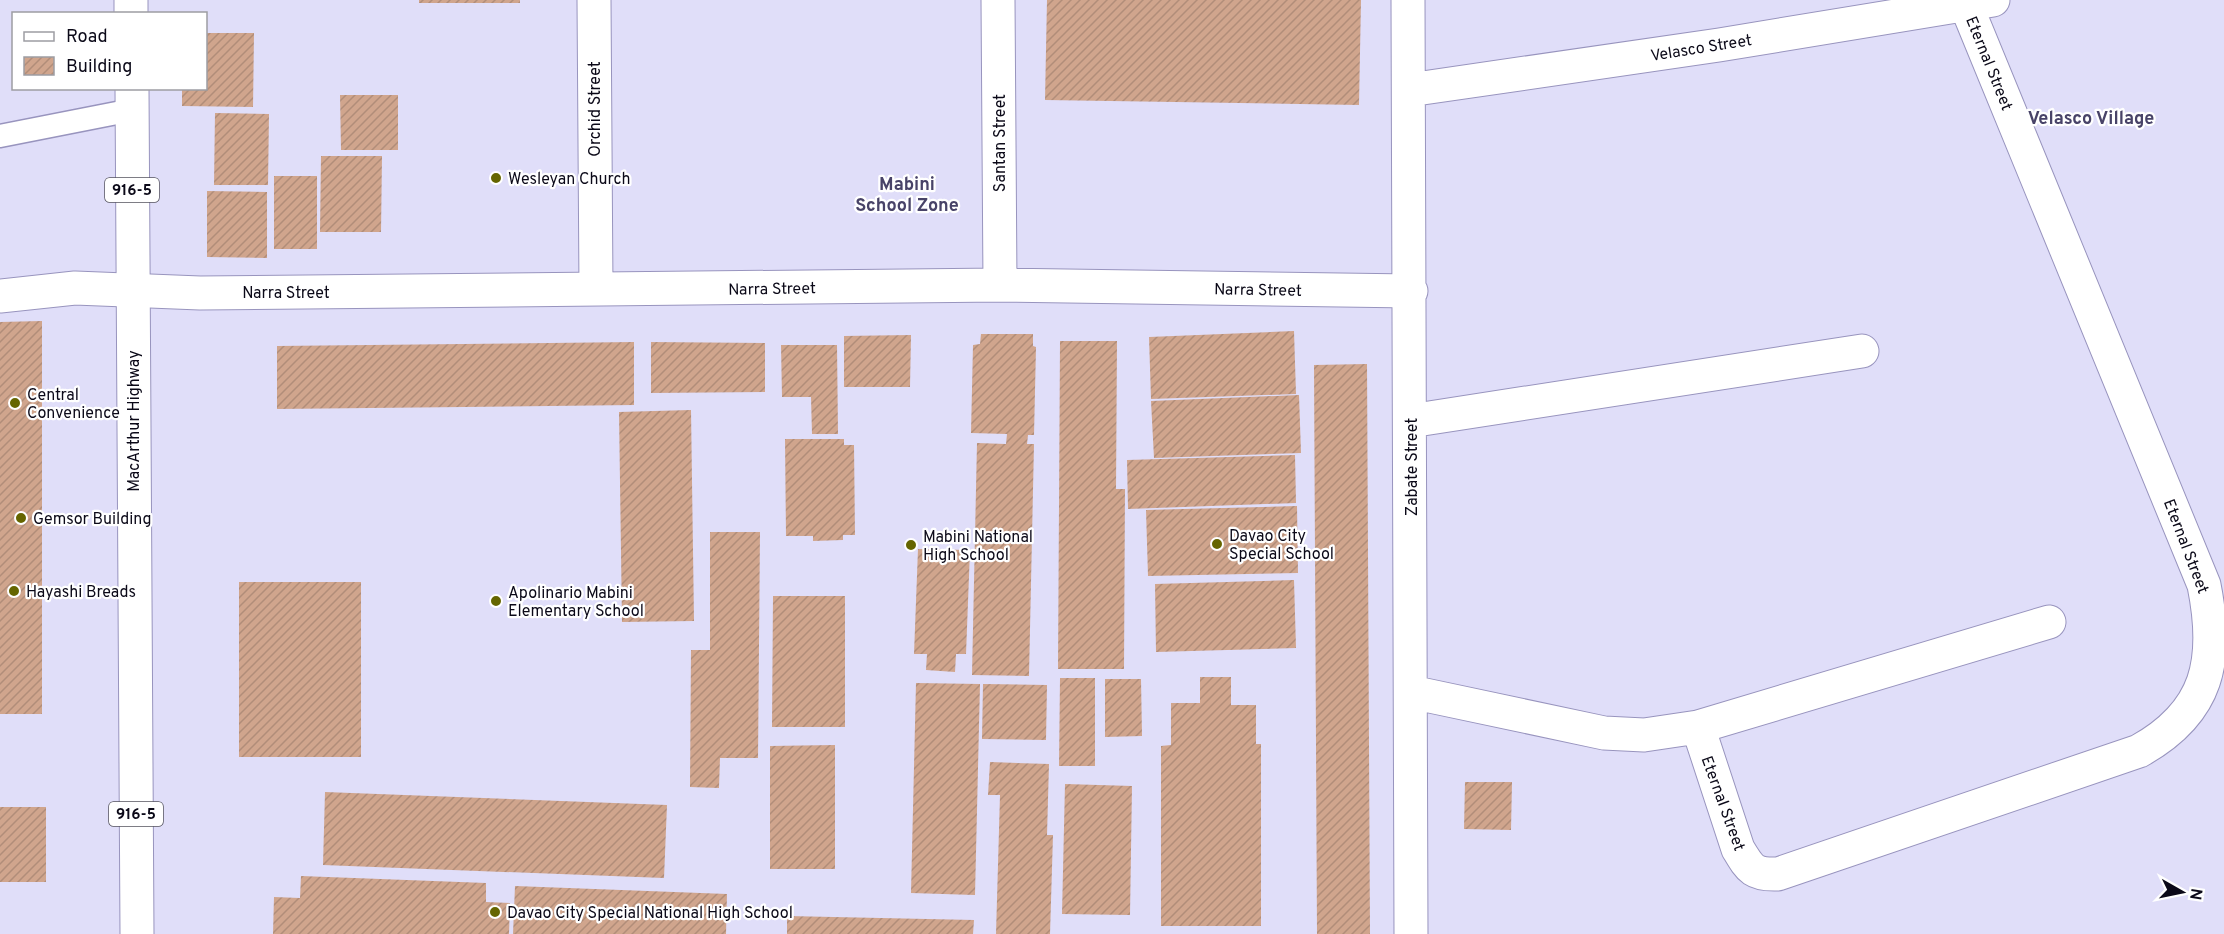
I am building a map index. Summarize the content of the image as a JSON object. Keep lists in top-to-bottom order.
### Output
{
  "streets": {
    "street": [
      "Velasco Street",
      "Eternal Street",
      "Orchid Street",
      "Santan Street",
      "916-5",
      "Narra Street",
      "MacArthur Highway",
      "Zabate Street"
    ]
  },
  "crossings": [
    ["Velasco Street", "Eternal Street"],
    ["Velasco Street", "Zabate Street"],
    ["Orchid Street", "Narra Street"],
    ["Santan Street", "Narra Street"],
    ["Narra Street", "MacArthur Highway"],
    ["Narra Street", "Zabate Street"]
  ],
  "districts": ["Velasco Village", "Mabini School Zone"],
  "places": [
    "Wesleyan Church",
    "Central Convenience",
    "Gemsor Building",
    "Davao City Special School",
    "Mabini National High School",
    "Hayashi Breads",
    "Apolinario Mabini Elementary School",
    "Davao City Special National High School"
  ],
  "legend": ["Road", "Building"],
  "north": "right"
}
